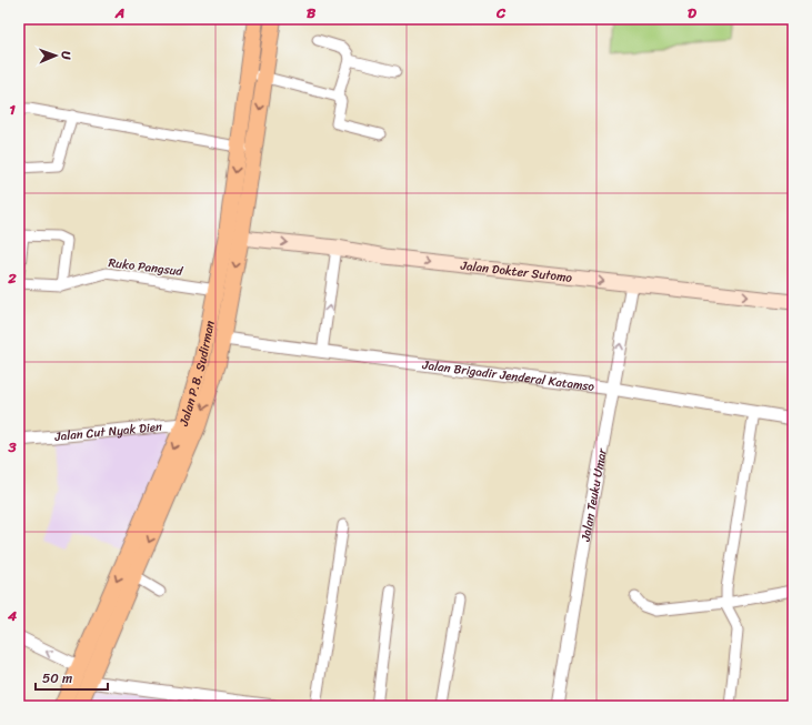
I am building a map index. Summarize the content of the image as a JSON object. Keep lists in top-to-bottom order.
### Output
{
  "streets": {
    "main road": ["Jalan Dokter Sutomo", "Jalan P.B. Sudirman"],
    "street": [
      "Ruko Pangsud",
      "Jalan Brigadir Jenderal Katamso",
      "Jalan Cut Nyak Dien",
      "Jalan Teuku Umar"
    ]
  },
  "crossings": [
    ["Ruko Pangsud", "Jalan P.B. Sudirman"],
    ["Jalan Dokter Sutomo", "Jalan P.B. Sudirman"],
    ["Jalan Dokter Sutomo", "Jalan Teuku Umar"],
    ["Jalan P.B. Sudirman", "Jalan Brigadir Jenderal Katamso"],
    ["Jalan P.B. Sudirman", "Jalan Cut Nyak Dien"],
    ["Jalan Brigadir Jenderal Katamso", "Jalan Teuku Umar"]
  ],
  "one_way": ["Jalan Dokter Sutomo"],
  "scale_bar": "50 m",
  "north": "right",
  "grid": {
    "columns": [
      "A",
      "B",
      "C",
      "D"
    ],
    "rows": [
      "1",
      "2",
      "3",
      "4"
    ]
  }
}
